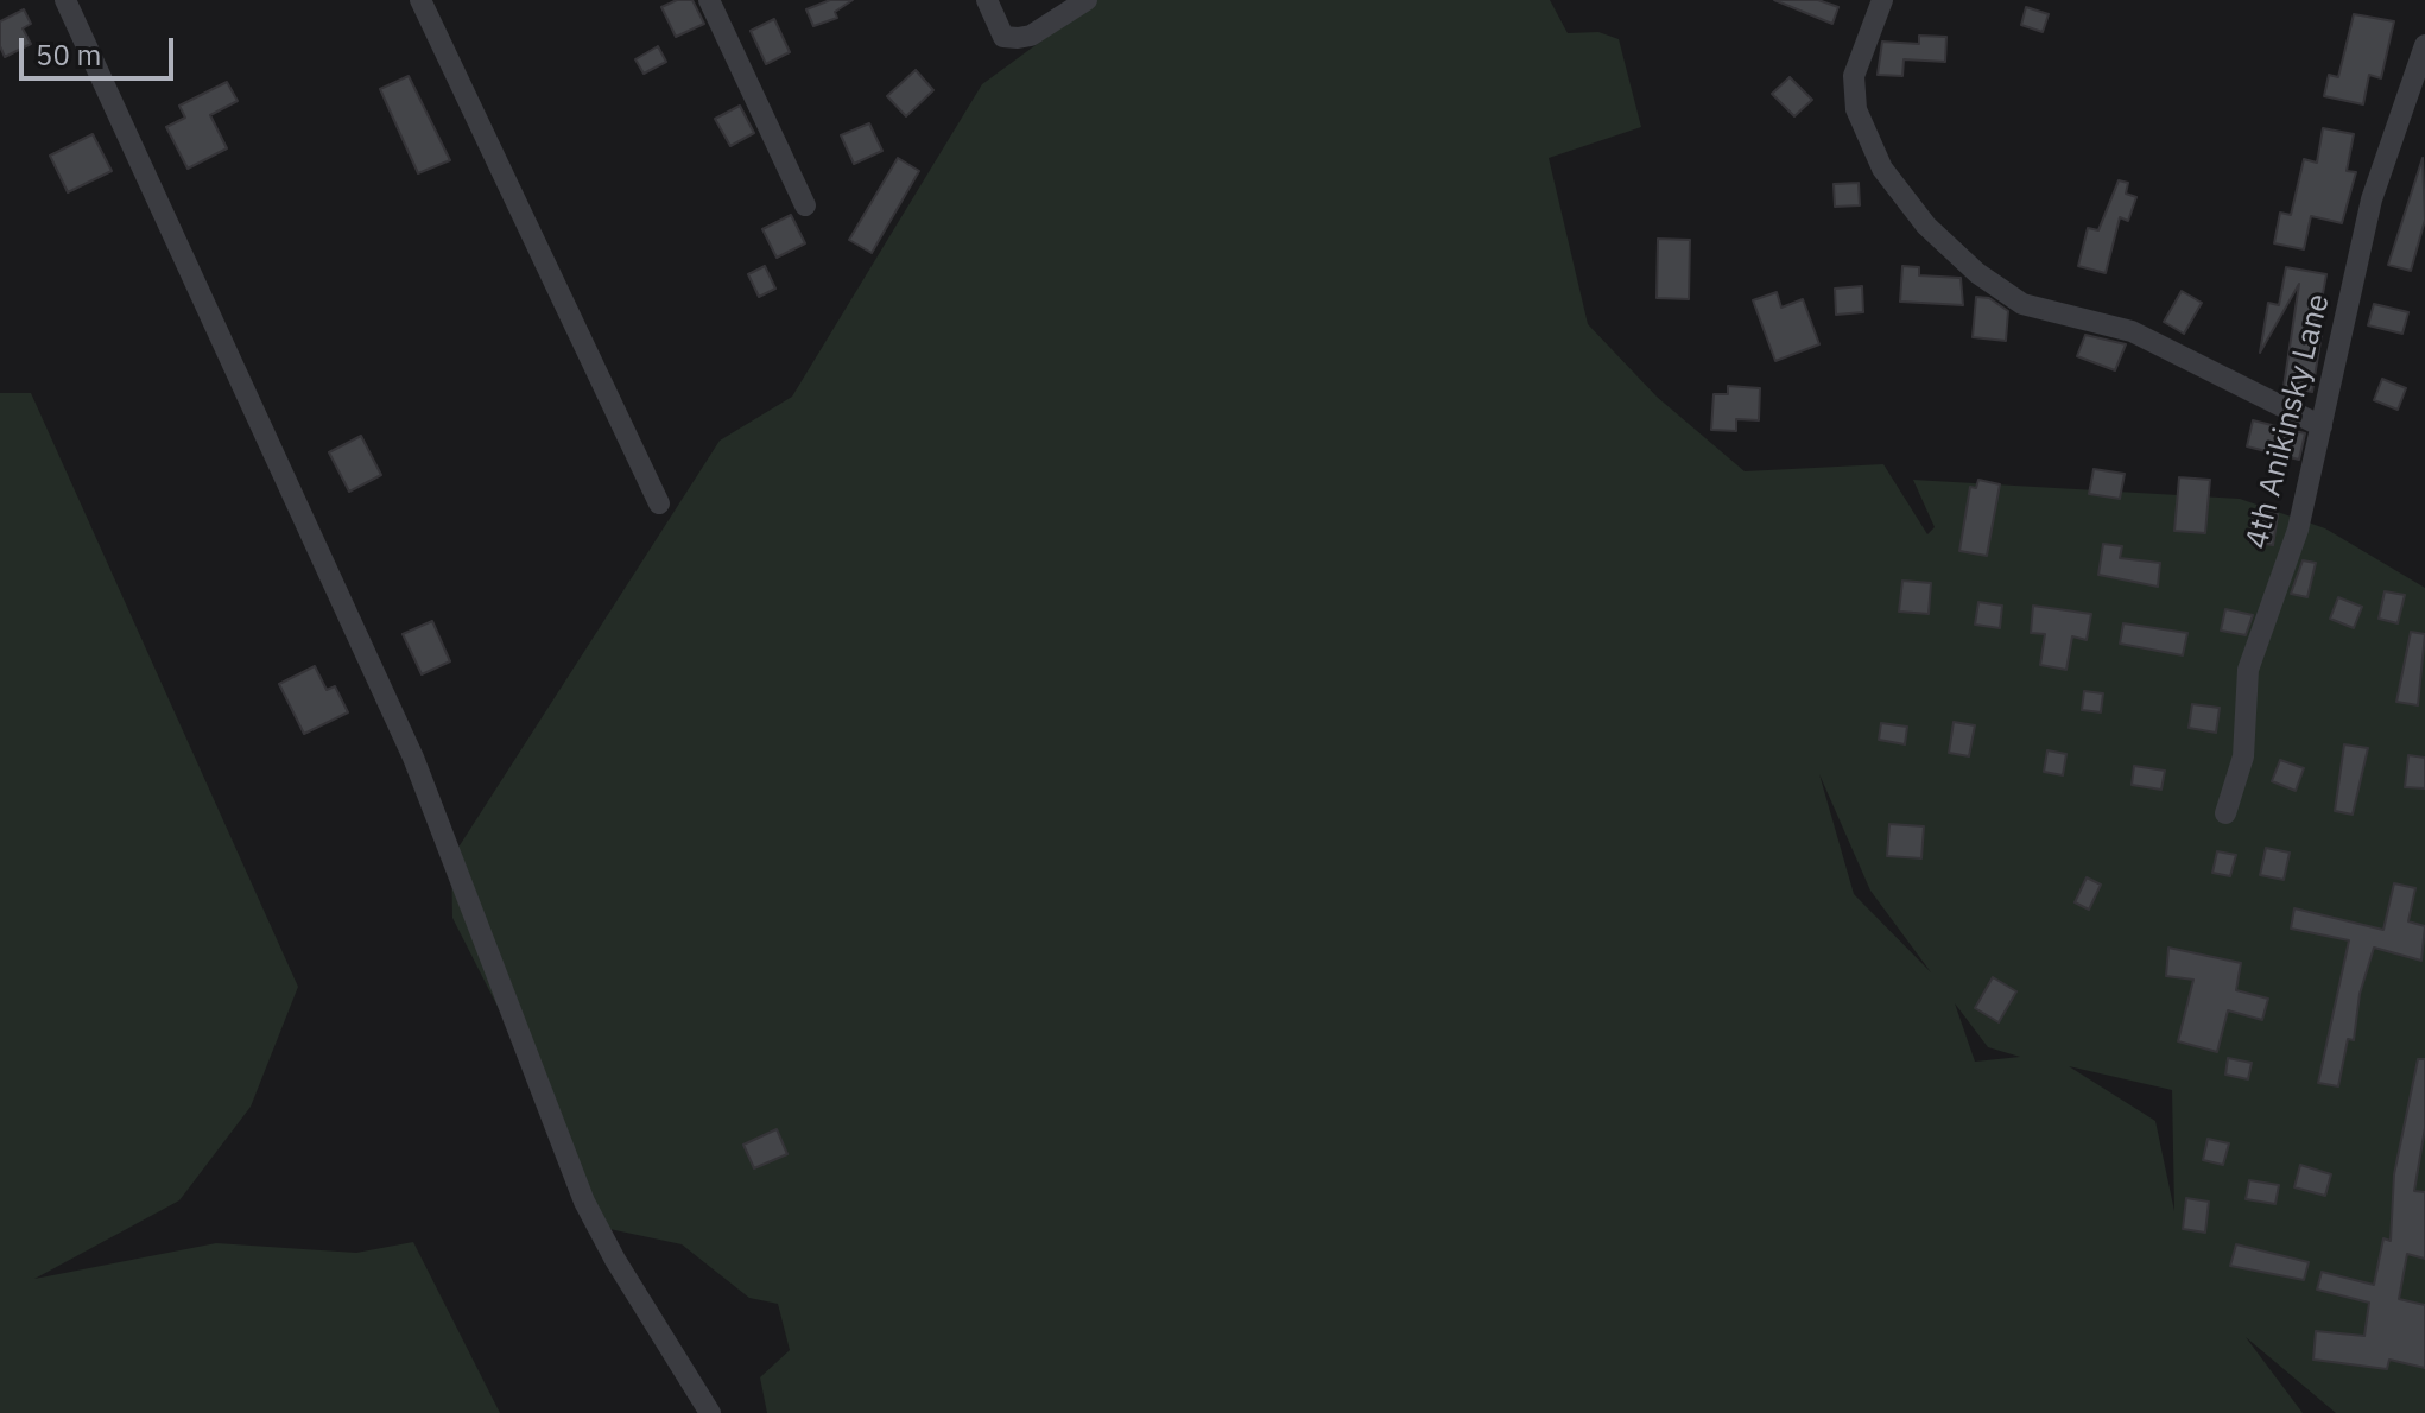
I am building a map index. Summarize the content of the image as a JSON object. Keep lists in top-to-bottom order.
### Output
{
  "streets": {
    "street": ["4th Anikinsky Lane"]
  },
  "scale_bar": "50 m"
}
